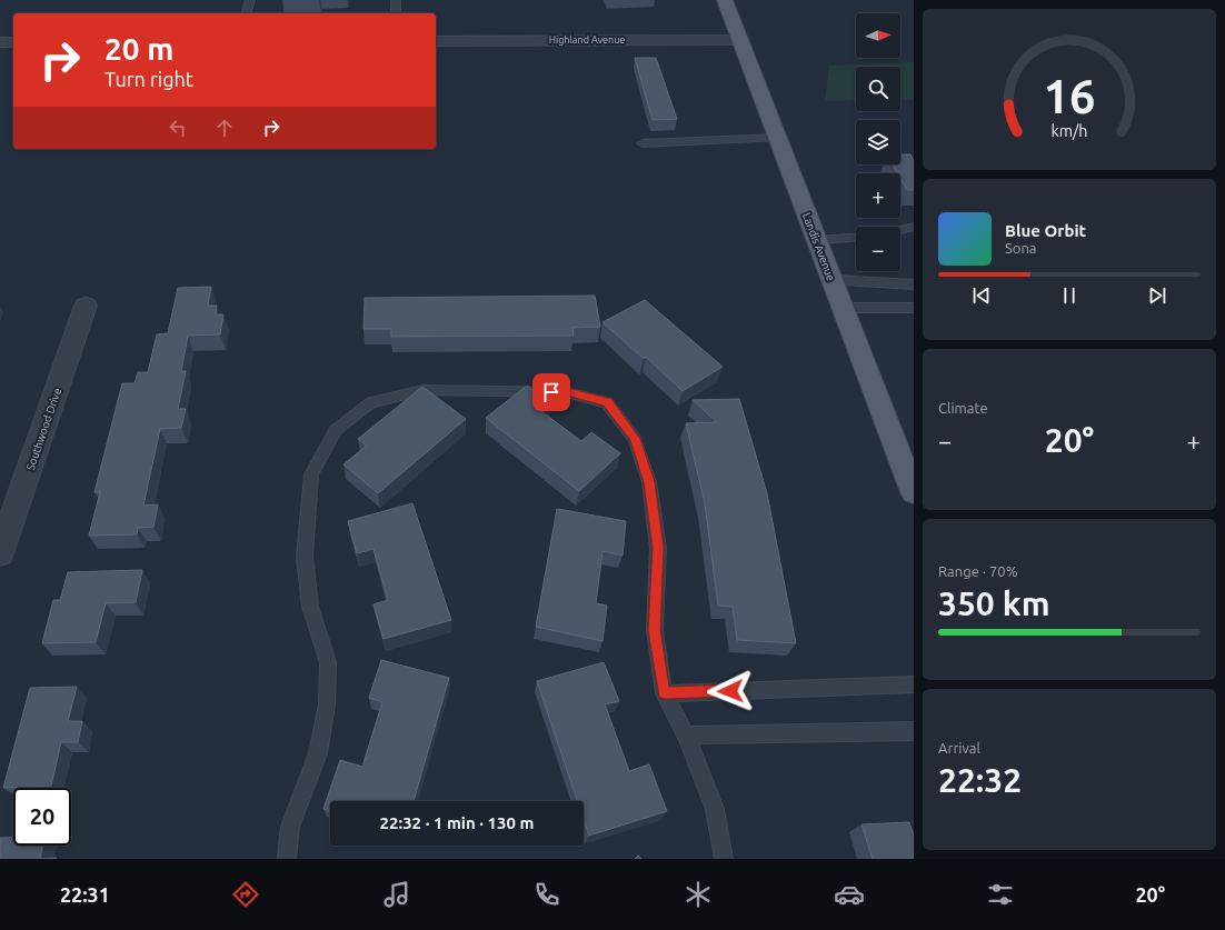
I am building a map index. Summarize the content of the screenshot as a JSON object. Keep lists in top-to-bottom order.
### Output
{
  "streets": {
    "main road": ["Landis Avenue"],
    "street": ["Highland Avenue", "Southwood Drive"]
  },
  "crossings": [
    ["Highland Avenue", "Landis Avenue"]
  ],
  "north": "right",
  "page": {
    "map_buttons": ["+", "−"],
    "turn": ["20 m", "Turn right"],
    "song": ["Blue Orbit", "Sona"],
    "tile": [
      "Climate",
      ["Range · 70%", "350 km"],
      ["Arrival", "22:32"]
    ],
    "heat": ["−", "20°", "+"],
    "limit": "20",
    "trip": "22:32 · 1 min · 130 m",
    "tabs": ["22:31", "20°"],
    "gauge": ["16", "km/h"]
  }
}
